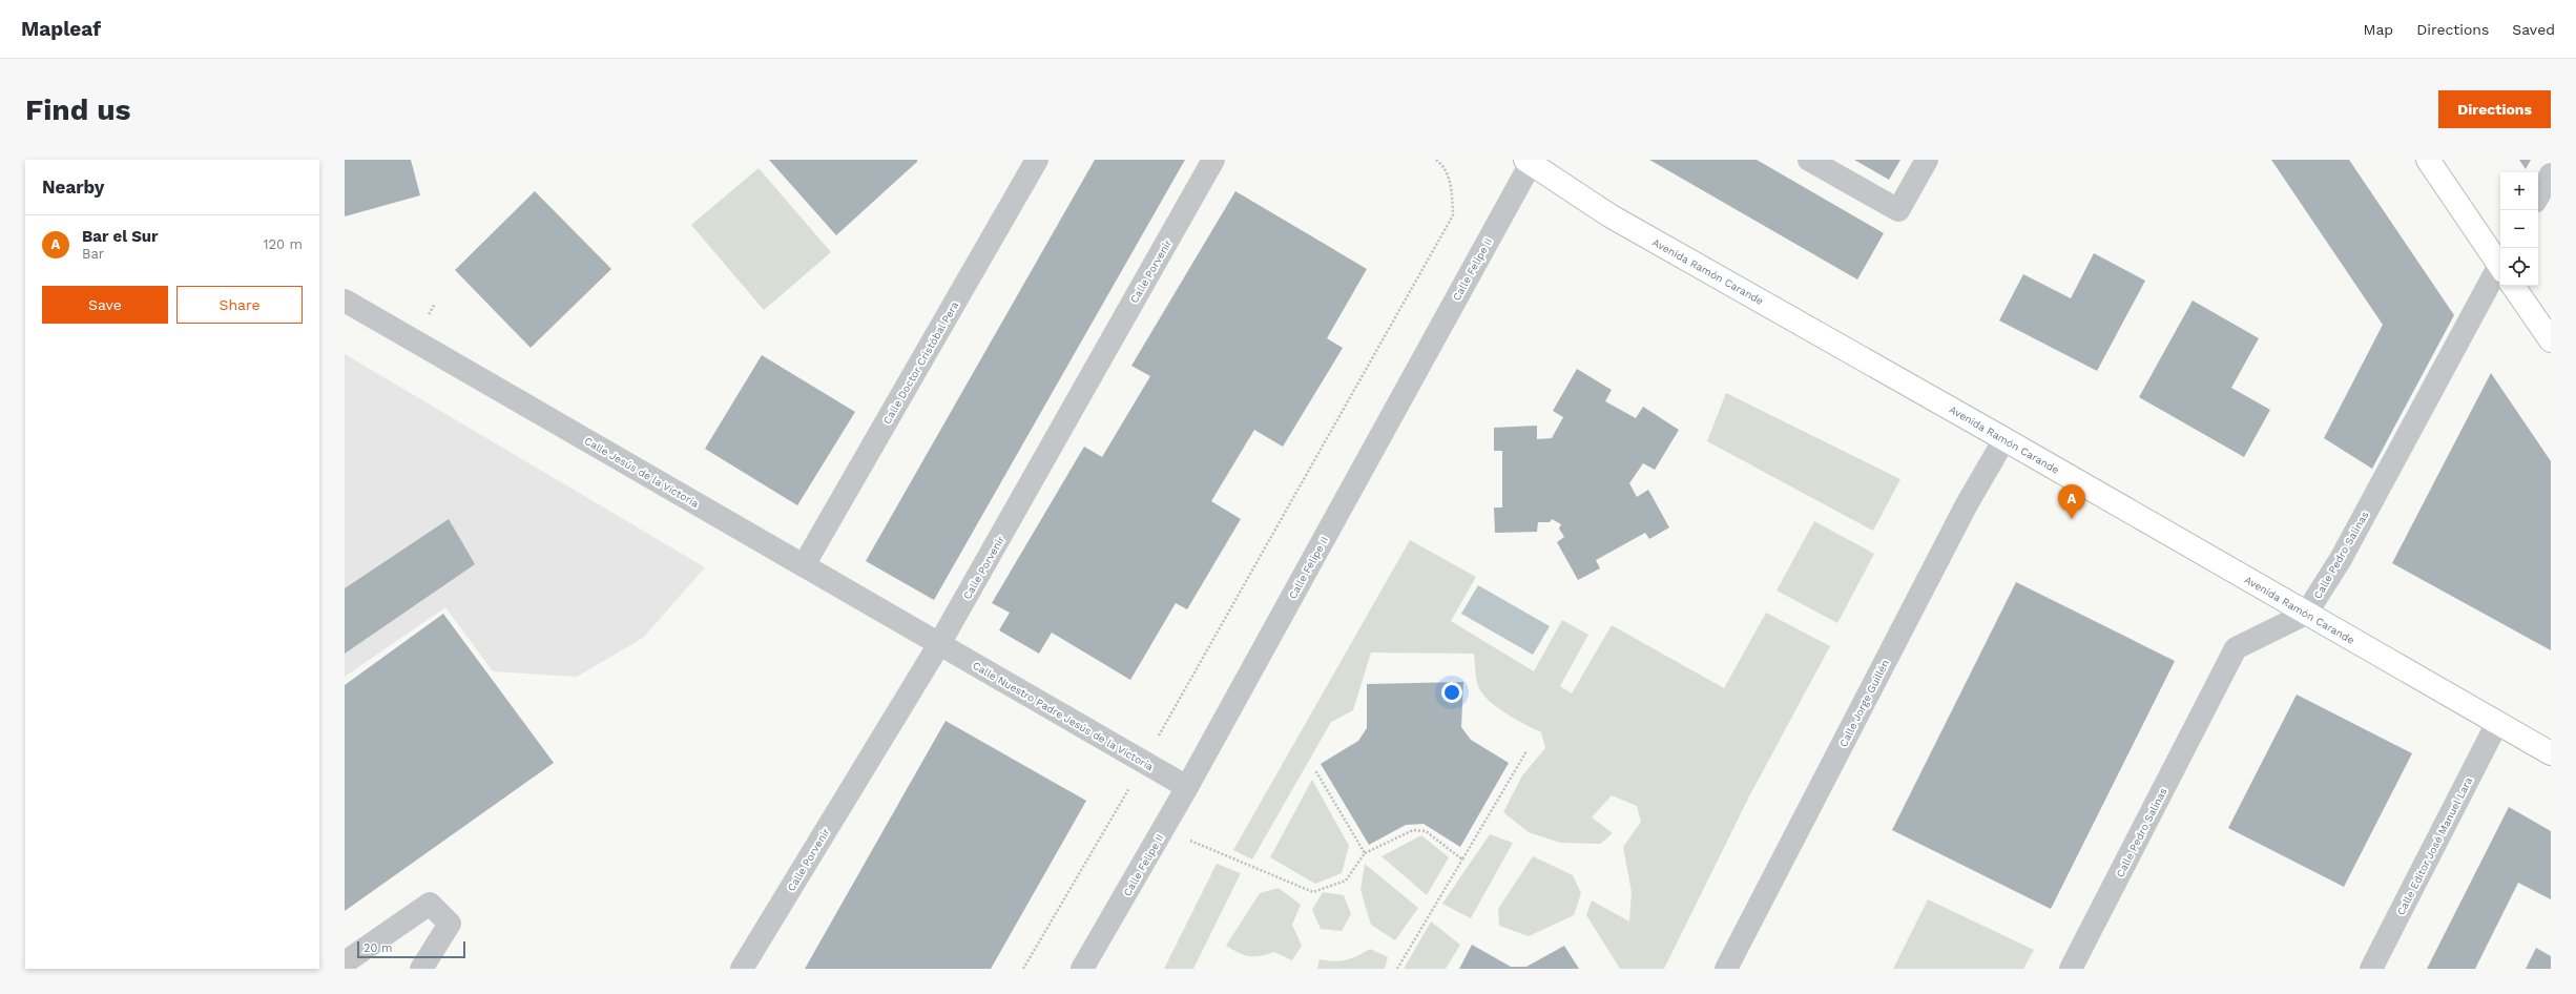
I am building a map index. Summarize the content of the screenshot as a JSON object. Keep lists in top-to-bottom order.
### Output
{
  "streets": {
    "main road": ["Avenida Ramón Carande"],
    "street": [
      "Calle Felipe II",
      "Calle Porvenir",
      "Calle Doctor Cristóbal Pera",
      "Calle Jesús de la Victoria",
      "Calle Pedro Salinas",
      "Calle Jorge Guillén",
      "Calle Nuestro Padre Jesús de la Victoria",
      "Calle Editor José Manuel Lara"
    ]
  },
  "crossings": [
    ["Calle Felipe II", "Avenida Ramón Carande"],
    ["Calle Felipe II", "Calle Nuestro Padre Jesús de la Victoria"],
    ["Calle Porvenir", "Calle Jesús de la Victoria"],
    ["Calle Porvenir", "Calle Nuestro Padre Jesús de la Victoria"],
    ["Avenida Ramón Carande", "Calle Pedro Salinas"],
    ["Avenida Ramón Carande", "Calle Jorge Guillén"],
    ["Avenida Ramón Carande", "Calle Editor José Manuel Lara"],
    ["Calle Doctor Cristóbal Pera", "Calle Jesús de la Victoria"],
    ["Calle Jesús de la Victoria", "Calle Nuestro Padre Jesús de la Victoria"]
  ],
  "scale_bar": "20 m",
  "page": {
    "header": "Mapleaf",
    "nav": ["Map", "Directions", "Saved"],
    "buttons": [
      "Directions",
      ["Save", "Share"]
    ],
    "title": "Find us",
    "heading": "Nearby",
    "map_buttons": ["+", "−"],
    "list": [
      {
        "mark": "A",
        "name": "Bar el Sur",
        "note": "Bar",
        "value": "120 m"
      }
    ],
    "pins": "A",
    "scale": "20 m"
  }
}
